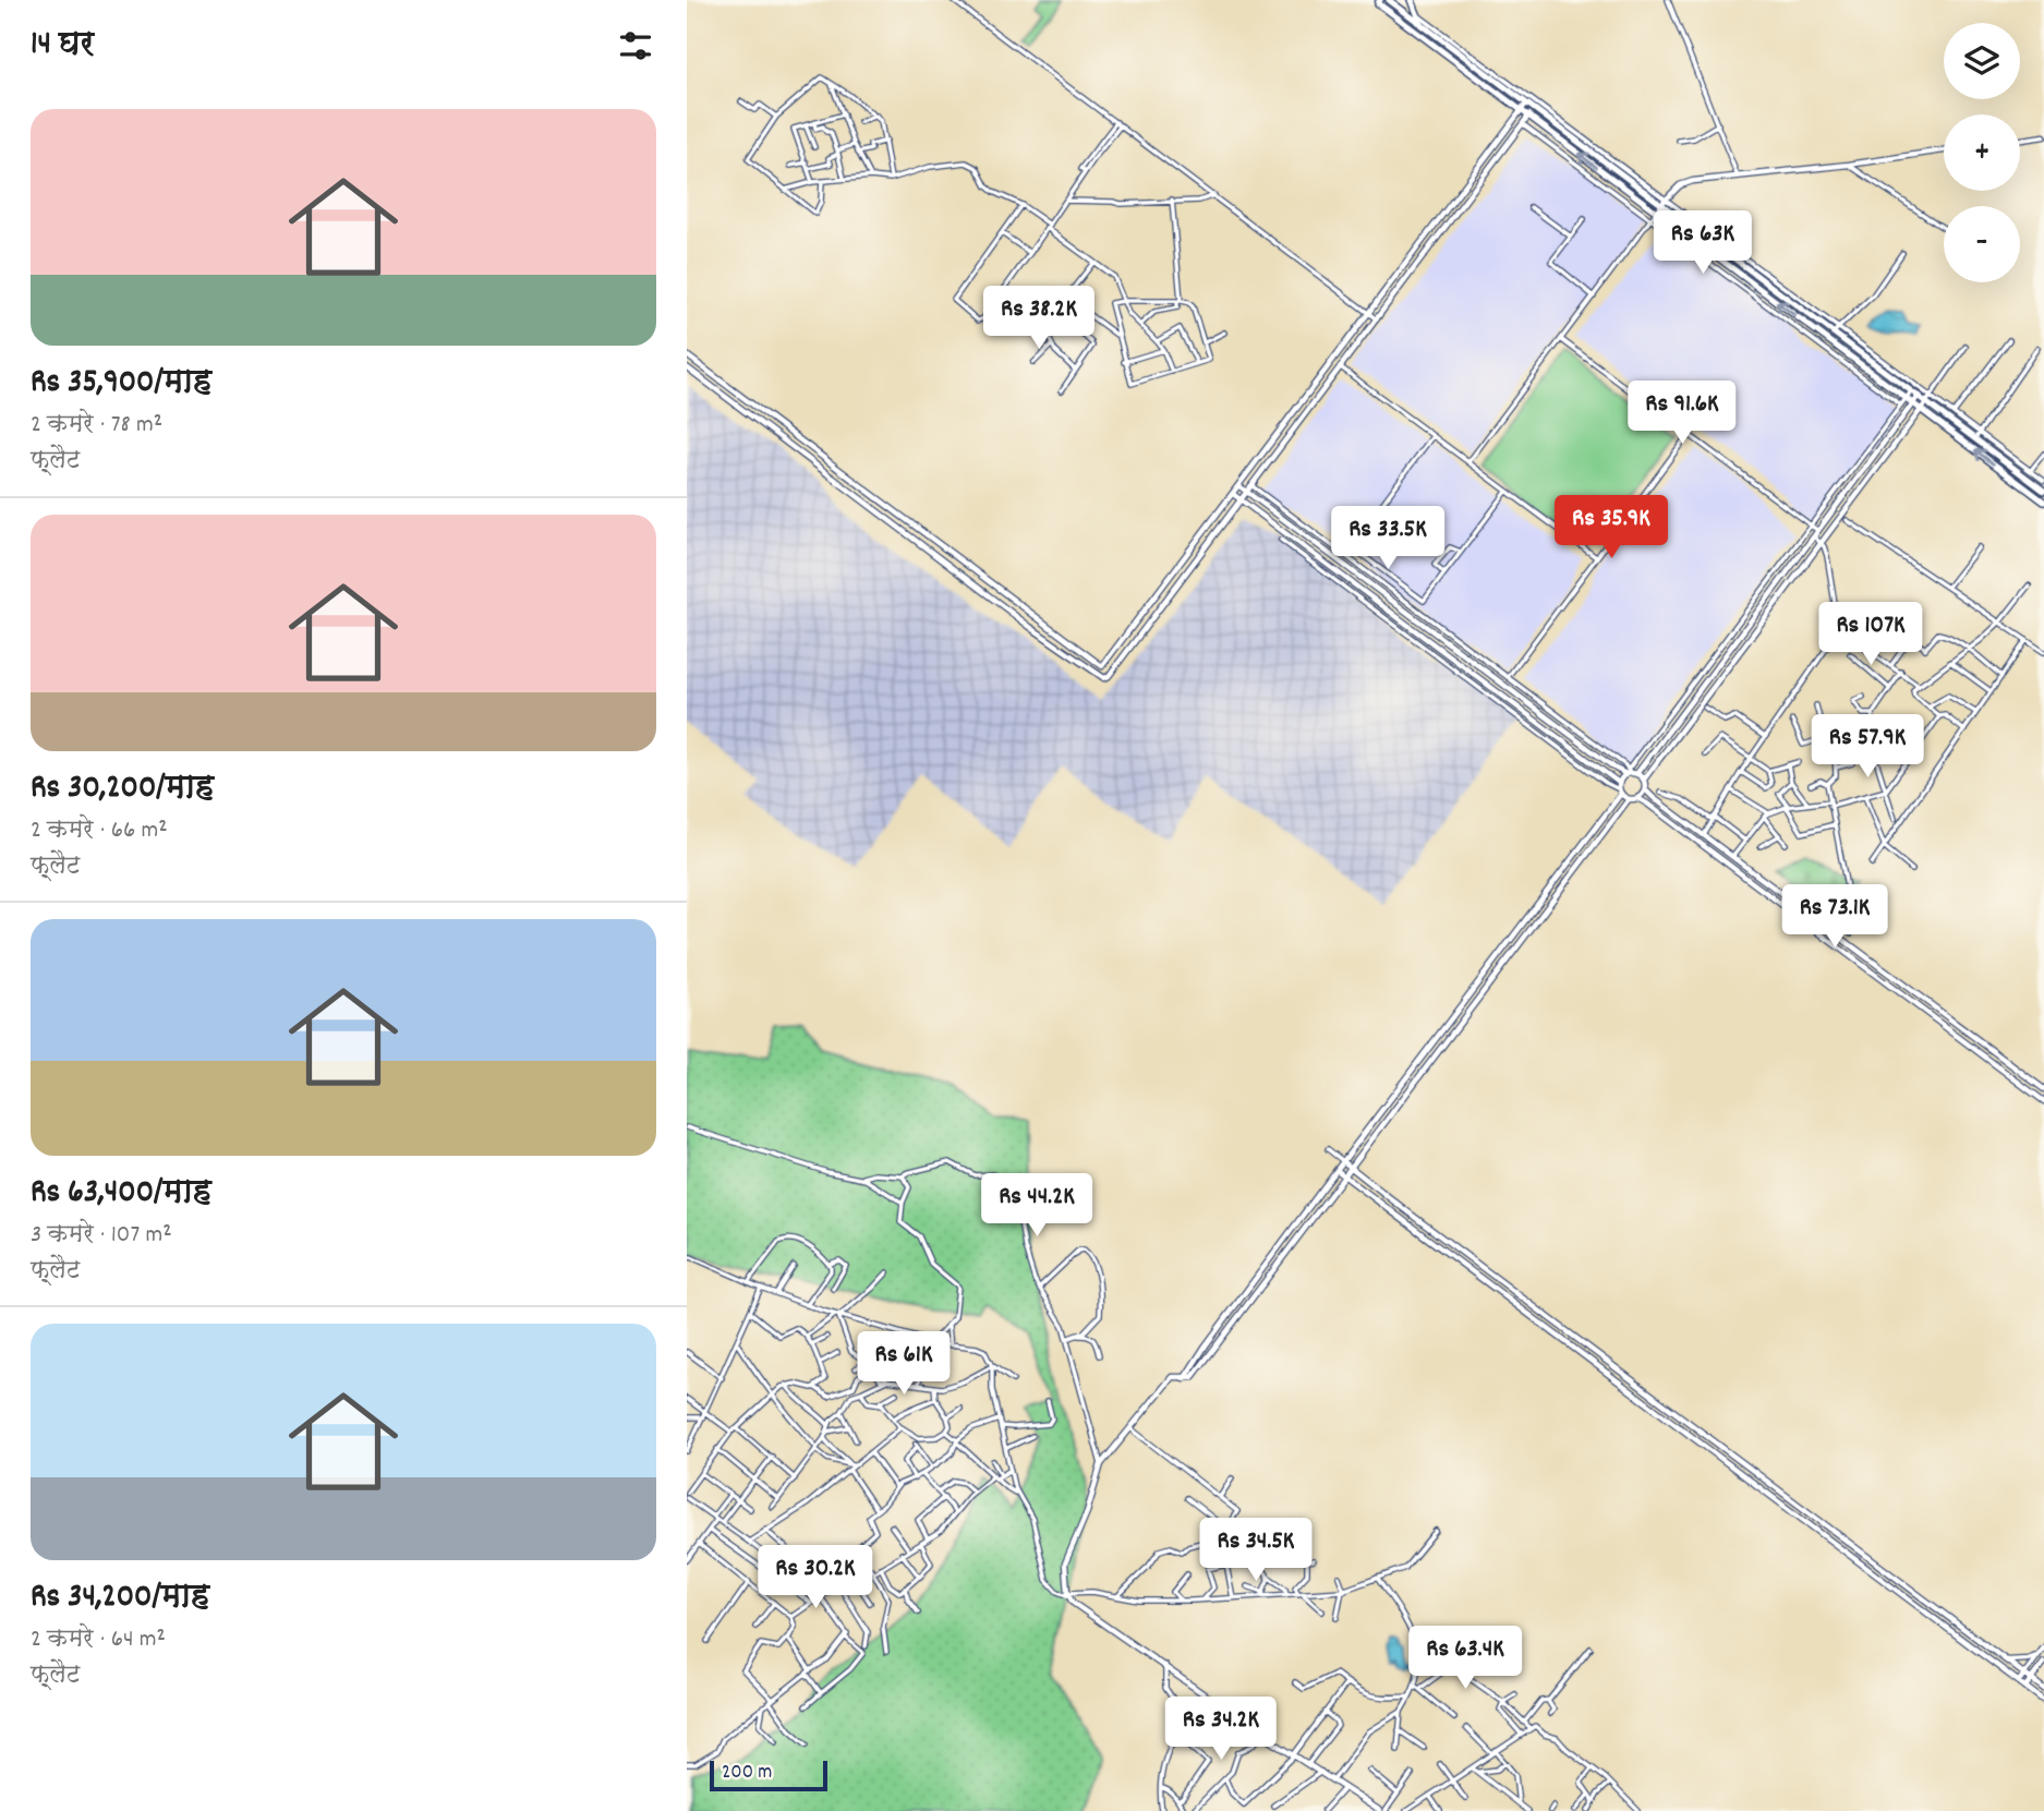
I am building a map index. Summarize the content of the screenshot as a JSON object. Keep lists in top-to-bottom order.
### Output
{
  "scale_bar": "200 m",
  "page": {
    "heading": "14 घर",
    "map_buttons": ["+", "−"],
    "list": [
      {
        "name": "Rs 35,900/माह",
        "note": "2 कमरे · 78 m² · फ़्लैट"
      },
      {
        "name": "Rs 30,200/माह",
        "note": "2 कमरे · 66 m² · फ़्लैट"
      },
      {
        "name": "Rs 63,400/माह",
        "note": "3 कमरे · 107 m² · फ़्लैट"
      },
      {
        "name": "Rs 34,200/माह",
        "note": "2 कमरे · 64 m² · फ़्लैट"
      }
    ],
    "price": [
      "Rs 63K",
      "Rs 38.2K",
      "Rs 91.6K",
      "Rs 35.9K",
      "Rs 33.5K",
      "Rs 107K",
      "Rs 57.9K",
      "Rs 73.1K",
      "Rs 44.2K",
      "Rs 61K",
      "Rs 34.5K",
      "Rs 30.2K",
      "Rs 63.4K",
      "Rs 34.2K"
    ],
    "scale": "200 m"
  }
}
